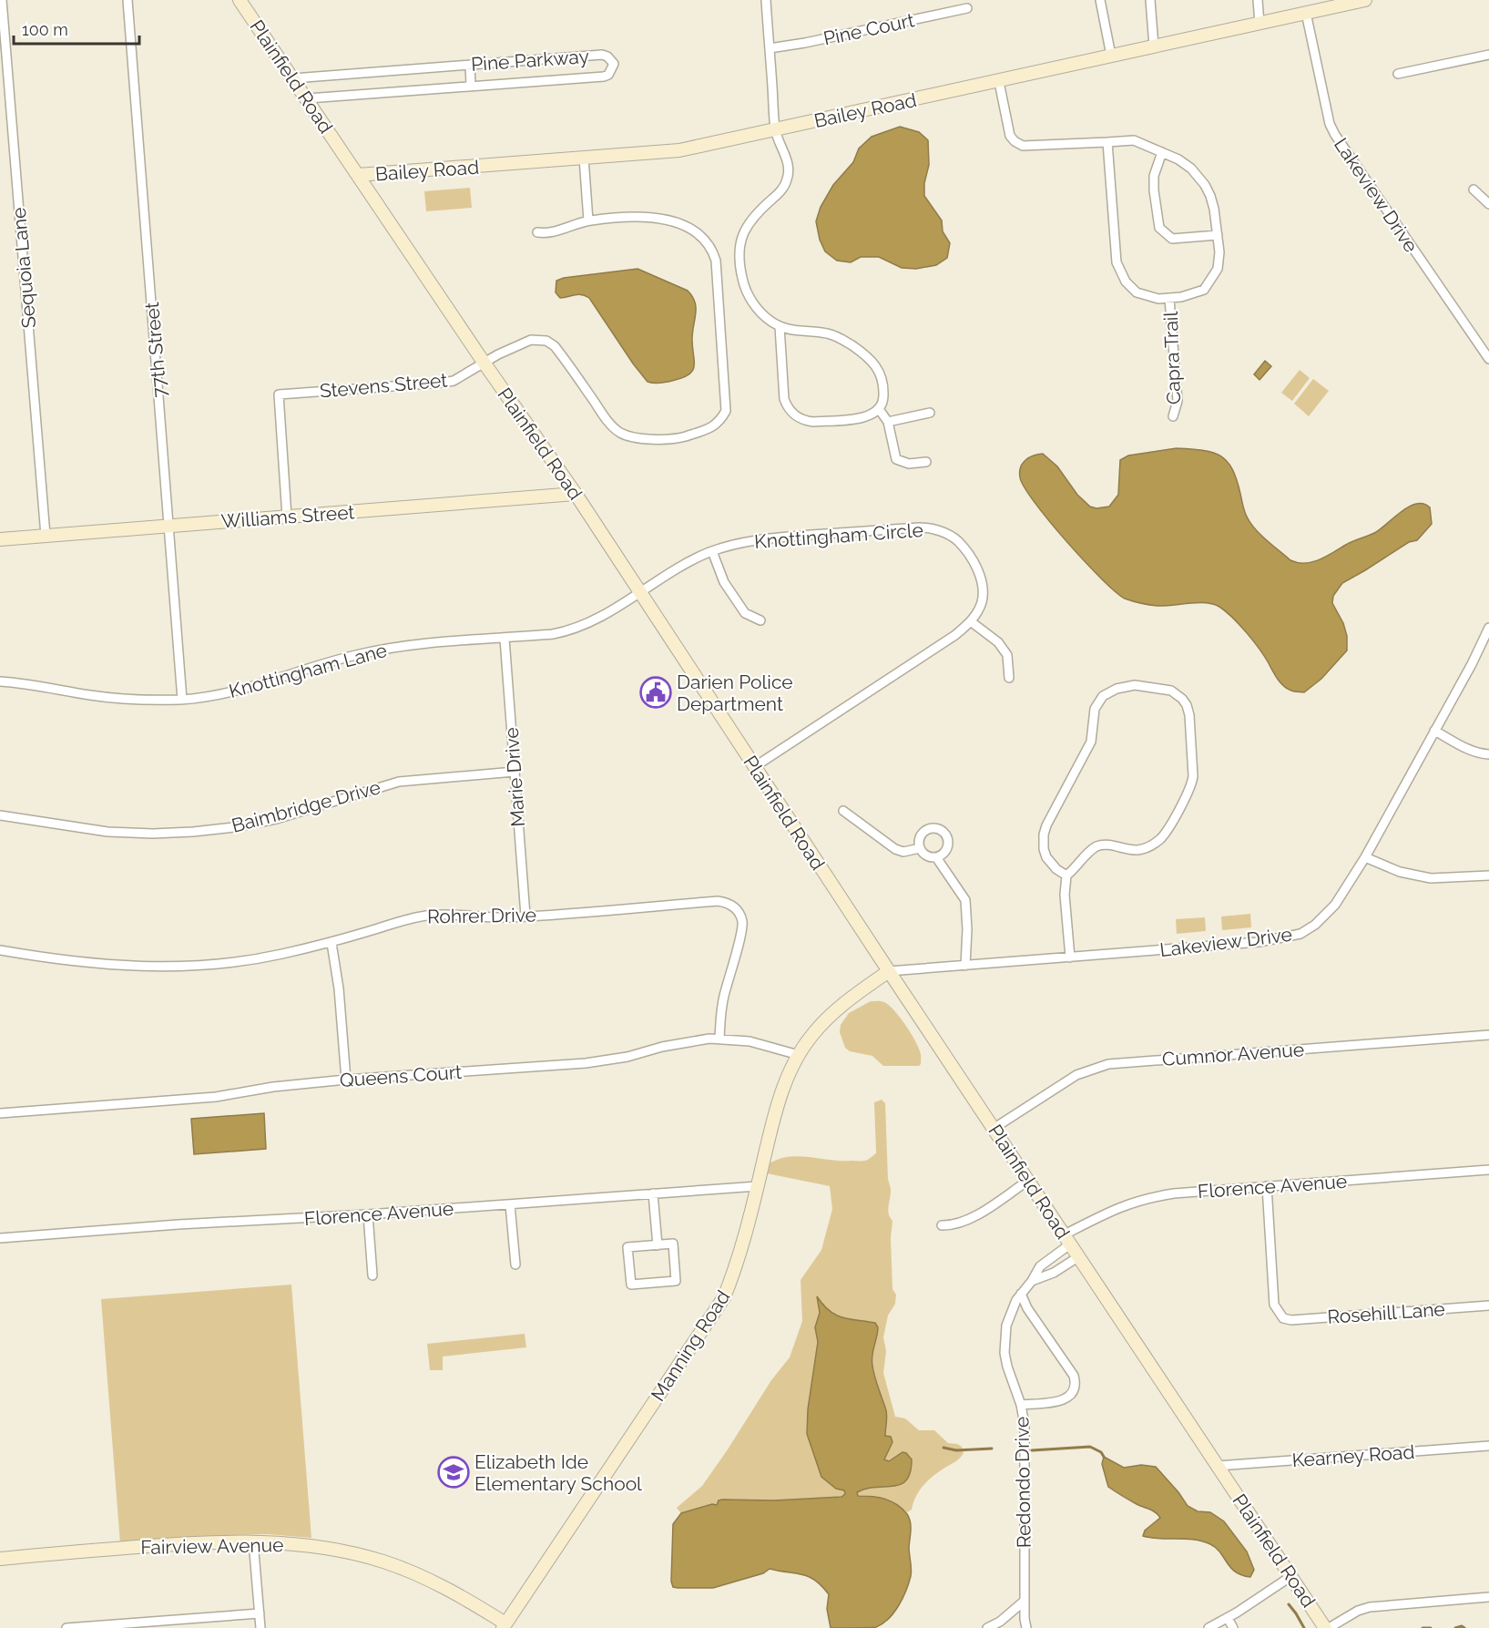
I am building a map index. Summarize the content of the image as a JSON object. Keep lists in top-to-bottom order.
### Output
{
  "streets": {
    "street": [
      "Pine Court",
      "Pine Parkway",
      "Plainfield Road",
      "Bailey Road",
      "Lakeview Drive",
      "Sequoia Lane",
      "77th Street",
      "Capra Trail",
      "Stevens Street",
      "Williams Street",
      "Knottingham Circle",
      "Knottingham Lane",
      "Marie Drive",
      "Baimbridge Drive",
      "Rohrer Drive",
      "Cumnor Avenue",
      "Queens Court",
      "Florence Avenue",
      "Rosehill Lane",
      "Manning Road",
      "Kearney Road",
      "Redondo Drive",
      "Fairview Avenue"
    ]
  },
  "crossings": [
    ["Pine Parkway", "Plainfield Road"],
    ["Plainfield Road", "Bailey Road"],
    ["Plainfield Road", "Lakeview Drive"],
    ["Plainfield Road", "Stevens Street"],
    ["Plainfield Road", "Williams Street"],
    ["Plainfield Road", "Knottingham Circle"],
    ["Plainfield Road", "Knottingham Lane"],
    ["Plainfield Road", "Cumnor Avenue"],
    ["Plainfield Road", "Florence Avenue"],
    ["Plainfield Road", "Manning Road"],
    ["Plainfield Road", "Kearney Road"],
    ["Plainfield Road", "Redondo Drive"],
    ["Bailey Road", "Lakeview Drive"],
    ["Lakeview Drive", "Manning Road"],
    ["Sequoia Lane", "Williams Street"],
    ["77th Street", "Williams Street"],
    ["77th Street", "Knottingham Lane"],
    ["Stevens Street", "Williams Street"],
    ["Knottingham Circle", "Knottingham Lane"],
    ["Knottingham Lane", "Marie Drive"],
    ["Marie Drive", "Baimbridge Drive"],
    ["Marie Drive", "Rohrer Drive"],
    ["Rohrer Drive", "Queens Court"],
    ["Queens Court", "Manning Road"],
    ["Florence Avenue", "Rosehill Lane"],
    ["Florence Avenue", "Manning Road"],
    ["Florence Avenue", "Redondo Drive"],
    ["Manning Road", "Fairview Avenue"]
  ],
  "places": {
    "public building": ["Darien Police Department"],
    "school or university": ["Elizabeth Ide Elementary School"]
  },
  "scale_bar": "100 m"
}
